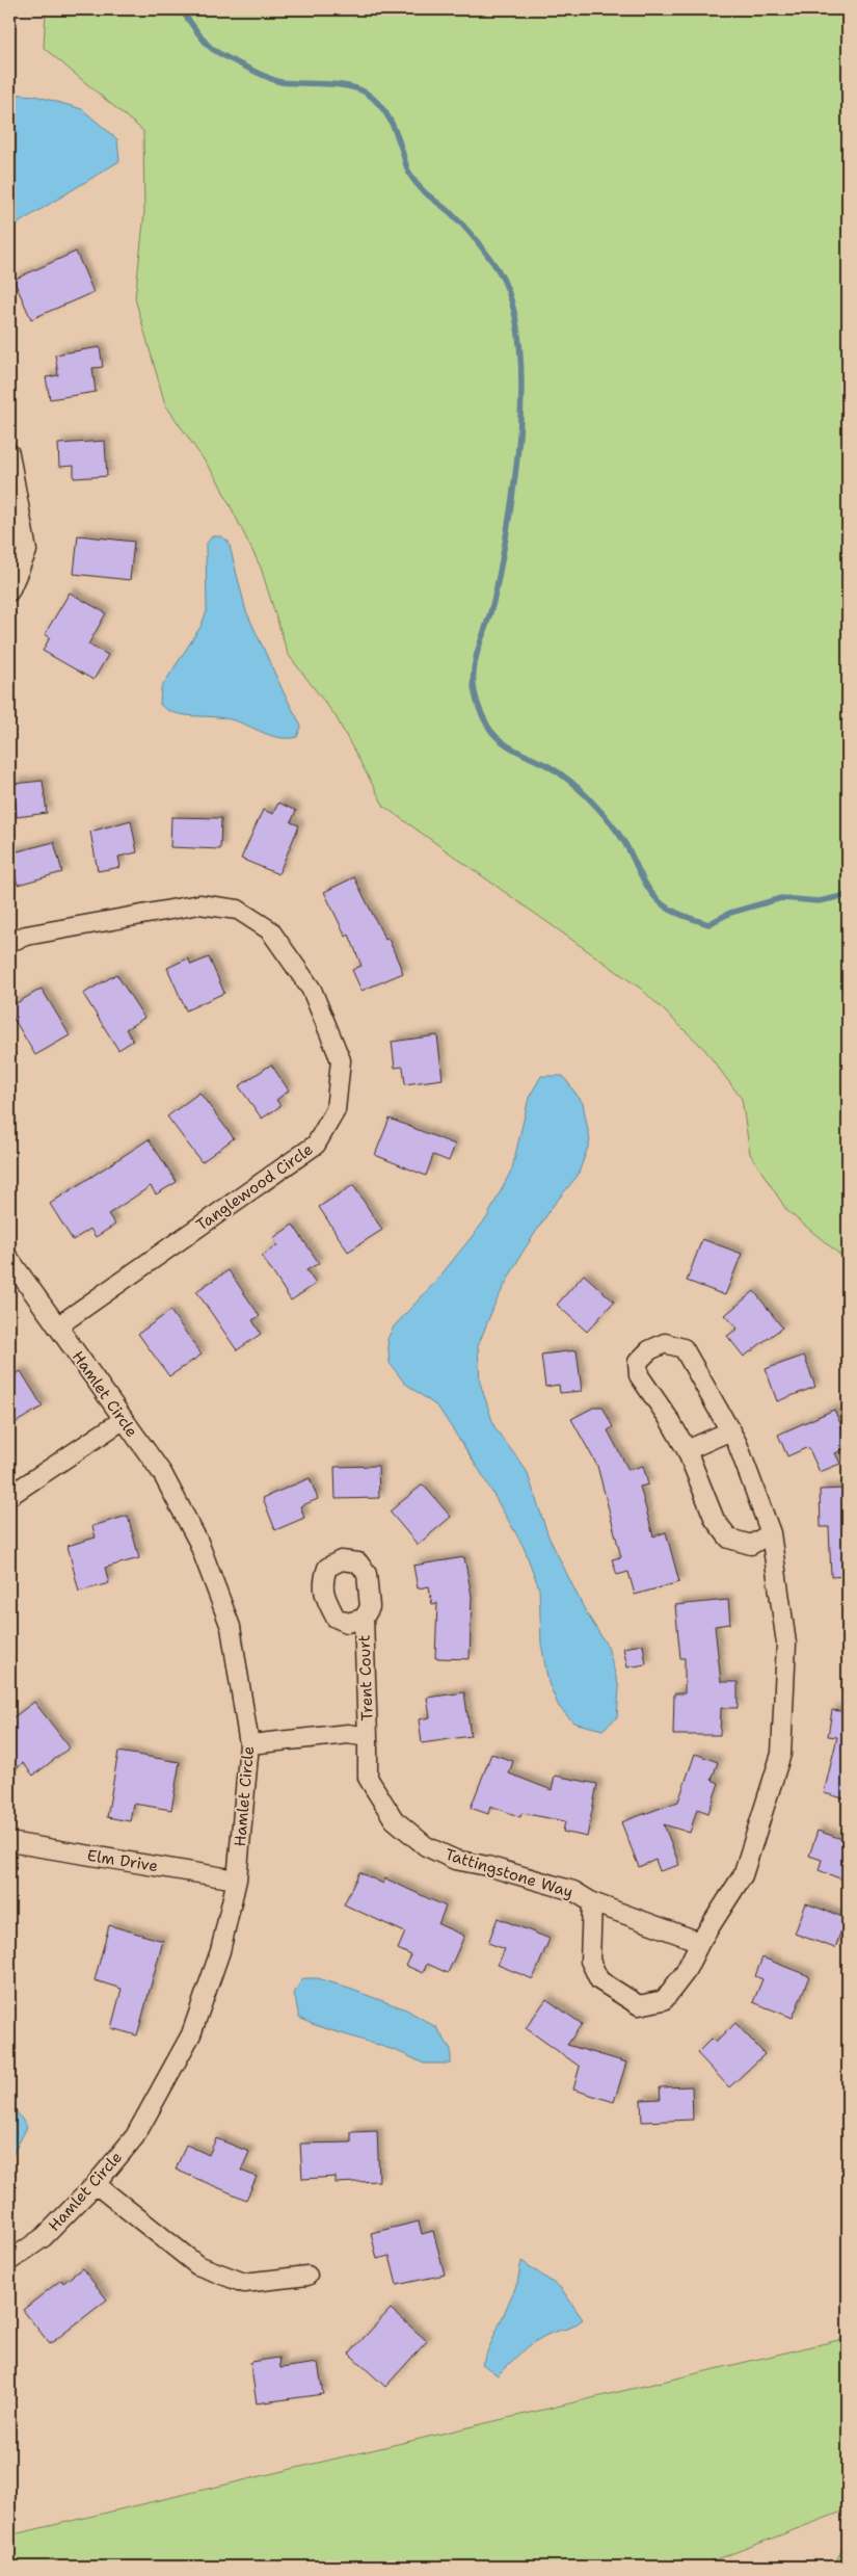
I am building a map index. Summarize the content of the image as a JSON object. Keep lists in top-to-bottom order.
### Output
{
  "streets": {
    "street": [
      "Tanglewood Circle",
      "Hamlet Circle",
      "Trent Court",
      "Elm Drive",
      "Tattingstone Way"
    ]
  },
  "crossings": [
    ["Tanglewood Circle", "Hamlet Circle"],
    ["Hamlet Circle", "Elm Drive"],
    ["Trent Court", "Tattingstone Way"]
  ]
}
